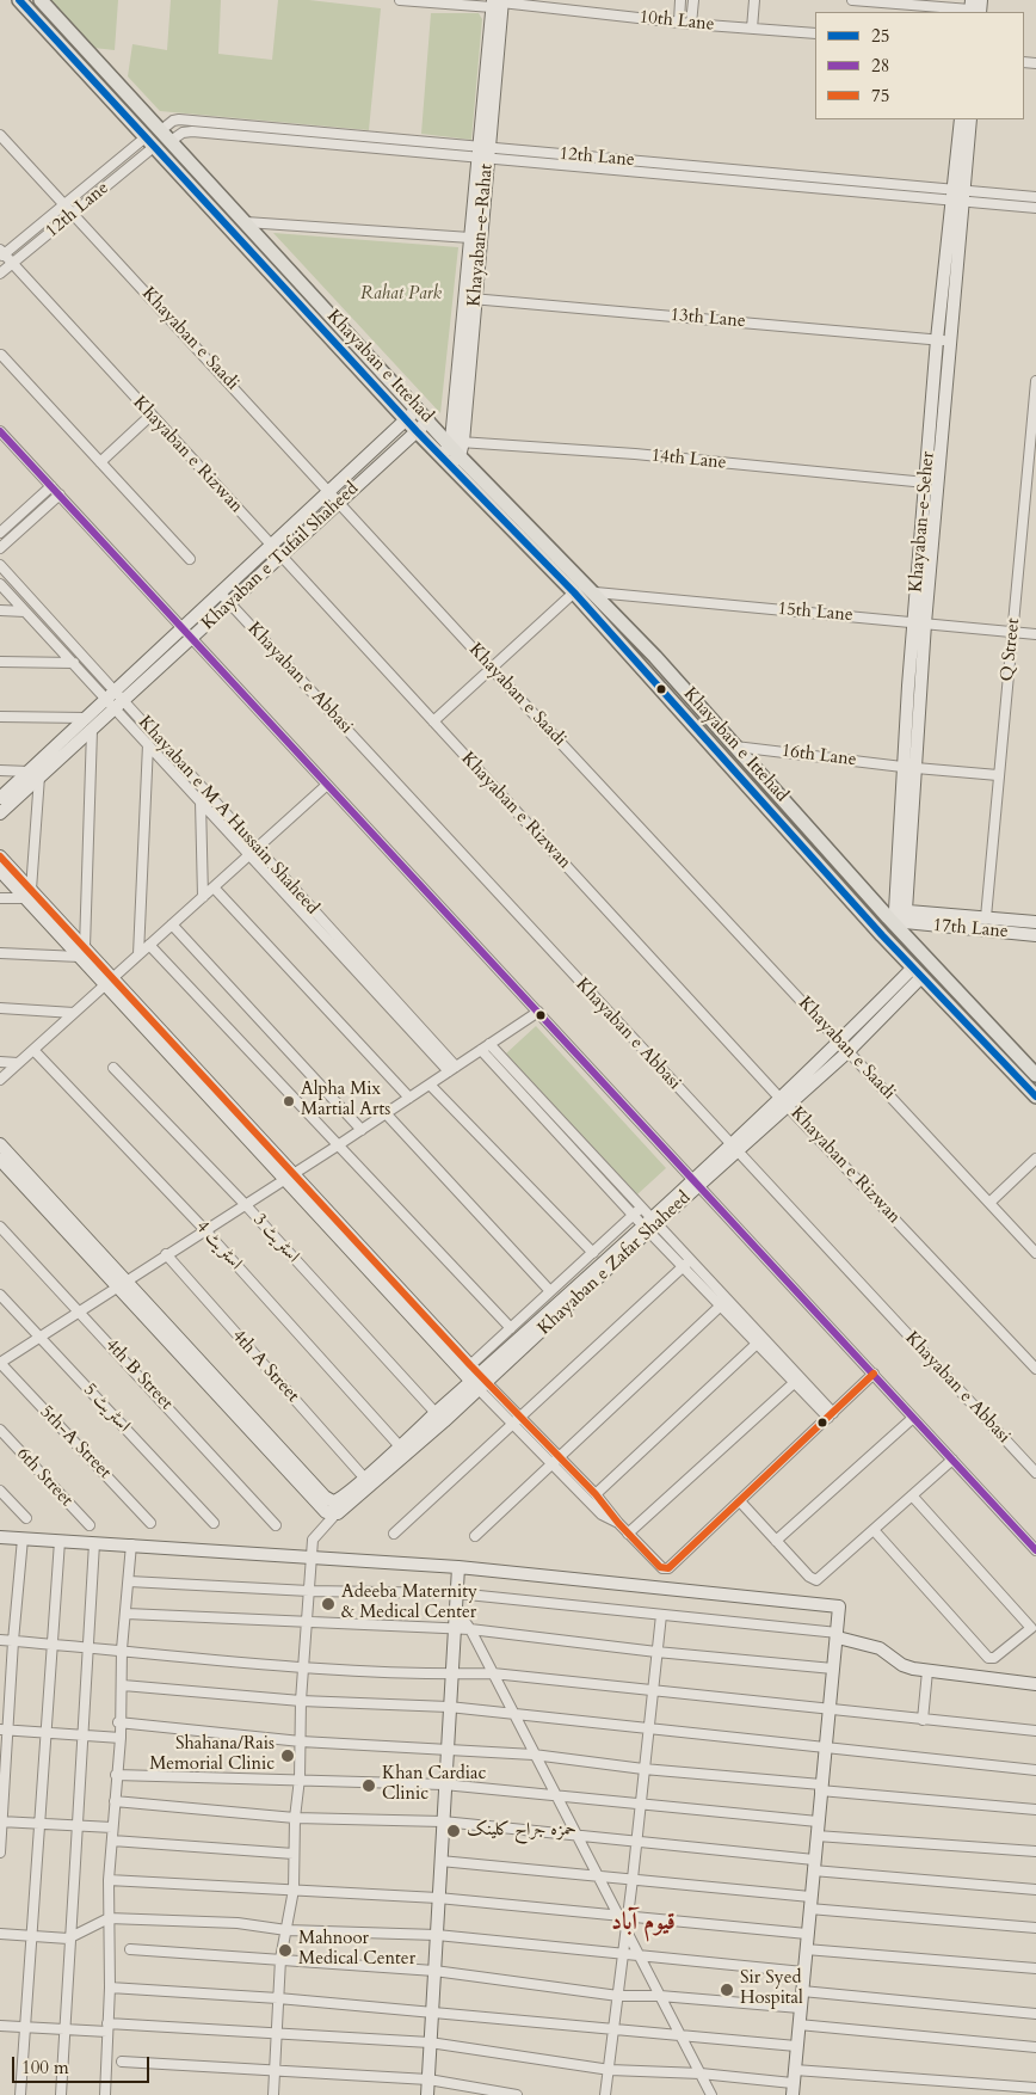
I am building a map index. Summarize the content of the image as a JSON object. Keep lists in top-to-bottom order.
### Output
{
  "streets": {
    "main road": ["Khayaban e Ittehad"],
    "street": [
      "10th Lane",
      "12th Lane",
      "Khayaban-e-Rahat",
      "13th Lane",
      "Khayaban e Saadi",
      "Khayaban e Rizwan",
      "14th Lane",
      "Khayaban-e-Seher",
      "Khayaban e Tufail Shaheed",
      "15th Lane",
      "Q Street",
      "Khayaban e Abbasi",
      "16th Lane",
      "Khayaban e M A Hussain Shaheed",
      "17th Lane",
      "اسٹریٹ 3",
      "اسٹریٹ 4",
      "Khayaban e Zafar Shaheed",
      "4th A Street",
      "4th B Street",
      "اسٹریٹ 5",
      "5th-A Street",
      "6th Street"
    ]
  },
  "crossings": [
    ["12th Lane", "Khayaban-e-Rahat"],
    ["12th Lane", "Khayaban e Saadi"],
    ["12th Lane", "Khayaban e Ittehad"],
    ["12th Lane", "Khayaban e Rizwan"],
    ["12th Lane", "Khayaban-e-Seher"],
    ["Khayaban-e-Rahat", "13th Lane"],
    ["13th Lane", "Khayaban-e-Seher"],
    ["Khayaban e Saadi", "Khayaban e Tufail Shaheed"],
    ["Khayaban e Saadi", "Khayaban e Zafar Shaheed"],
    ["Khayaban e Ittehad", "14th Lane"],
    ["Khayaban e Ittehad", "Khayaban-e-Seher"],
    ["Khayaban e Ittehad", "Khayaban e Tufail Shaheed"],
    ["Khayaban e Ittehad", "15th Lane"],
    ["Khayaban e Ittehad", "16th Lane"],
    ["Khayaban e Ittehad", "17th Lane"],
    ["Khayaban e Ittehad", "Khayaban e Zafar Shaheed"],
    ["Khayaban e Rizwan", "Khayaban e Tufail Shaheed"],
    ["Khayaban e Rizwan", "Khayaban e Zafar Shaheed"],
    ["14th Lane", "Khayaban-e-Seher"],
    ["Khayaban-e-Seher", "15th Lane"],
    ["Khayaban-e-Seher", "16th Lane"],
    ["Khayaban-e-Seher", "17th Lane"],
    ["Khayaban e Tufail Shaheed", "Khayaban e Abbasi"],
    ["Khayaban e Tufail Shaheed", "Khayaban e M A Hussain Shaheed"],
    ["15th Lane", "Q Street"],
    ["Q Street", "16th Lane"],
    ["Q Street", "17th Lane"],
    ["Khayaban e Abbasi", "Khayaban e Zafar Shaheed"]
  ],
  "districts": ["قیوم آباد"],
  "parks": ["Rahat Park"],
  "places": [
    "Alpha Mix Martial Arts",
    "Adeeba Maternity & Medical Center",
    "Shahana/Rais Memorial Clinic",
    "Khan Cardiac Clinic",
    "حمزہ جراح کلینک",
    "Mahnoor Medical Center",
    "Sir Syed Hospital"
  ],
  "lines": ["transit line 25", "transit line 28", "transit line 75"],
  "legend": ["25", "28", "75"],
  "scale_bar": "100 m"
}
